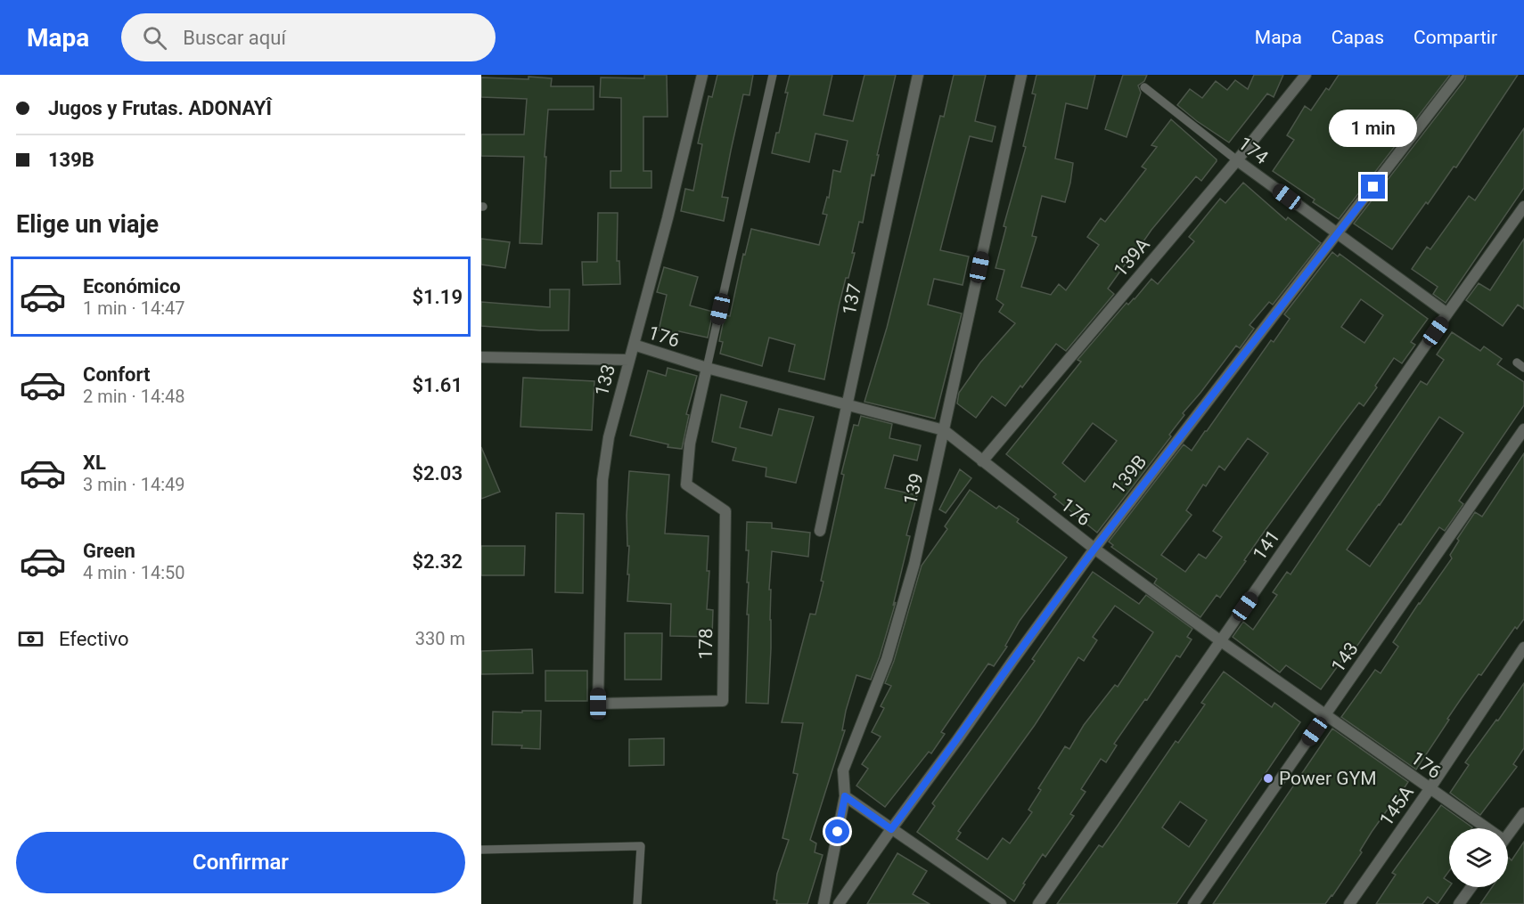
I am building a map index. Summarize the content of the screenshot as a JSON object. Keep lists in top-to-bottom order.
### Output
{
  "streets": {
    "street": [
      "174",
      "139A",
      "137",
      "176",
      "133",
      "139B",
      "139",
      "141",
      "178",
      "143",
      "145A"
    ]
  },
  "crossings": [
    ["174", "139A"],
    ["174", "139B"],
    ["174", "141"],
    ["139A", "176"],
    ["137", "176"],
    ["176", "133"],
    ["176", "139B"],
    ["176", "139"],
    ["176", "141"],
    ["176", "178"],
    ["176", "143"],
    ["176", "145A"],
    ["133", "178"]
  ],
  "places": ["Power GYM"],
  "page": {
    "header": "Mapa",
    "search": "Buscar aquí",
    "nav": ["Mapa", "Capas", "Compartir"],
    "banner": ["Jugos y Frutas. ADONAYÎ", "139B"],
    "bubble": "1 min",
    "heading": "Elige un viaje",
    "list": [
      {
        "name": "Económico",
        "note": "1 min · 14:47",
        "value": "$1.19"
      },
      {
        "name": "Confort",
        "note": "2 min · 14:48",
        "value": "$1.61"
      },
      {
        "name": "XL",
        "note": "3 min · 14:49",
        "value": "$2.03"
      },
      {
        "name": "Green",
        "note": "4 min · 14:50",
        "value": "$2.32"
      }
    ],
    "pay": ["Efectivo", "330 m"],
    "buttons": "Confirmar"
  }
}
